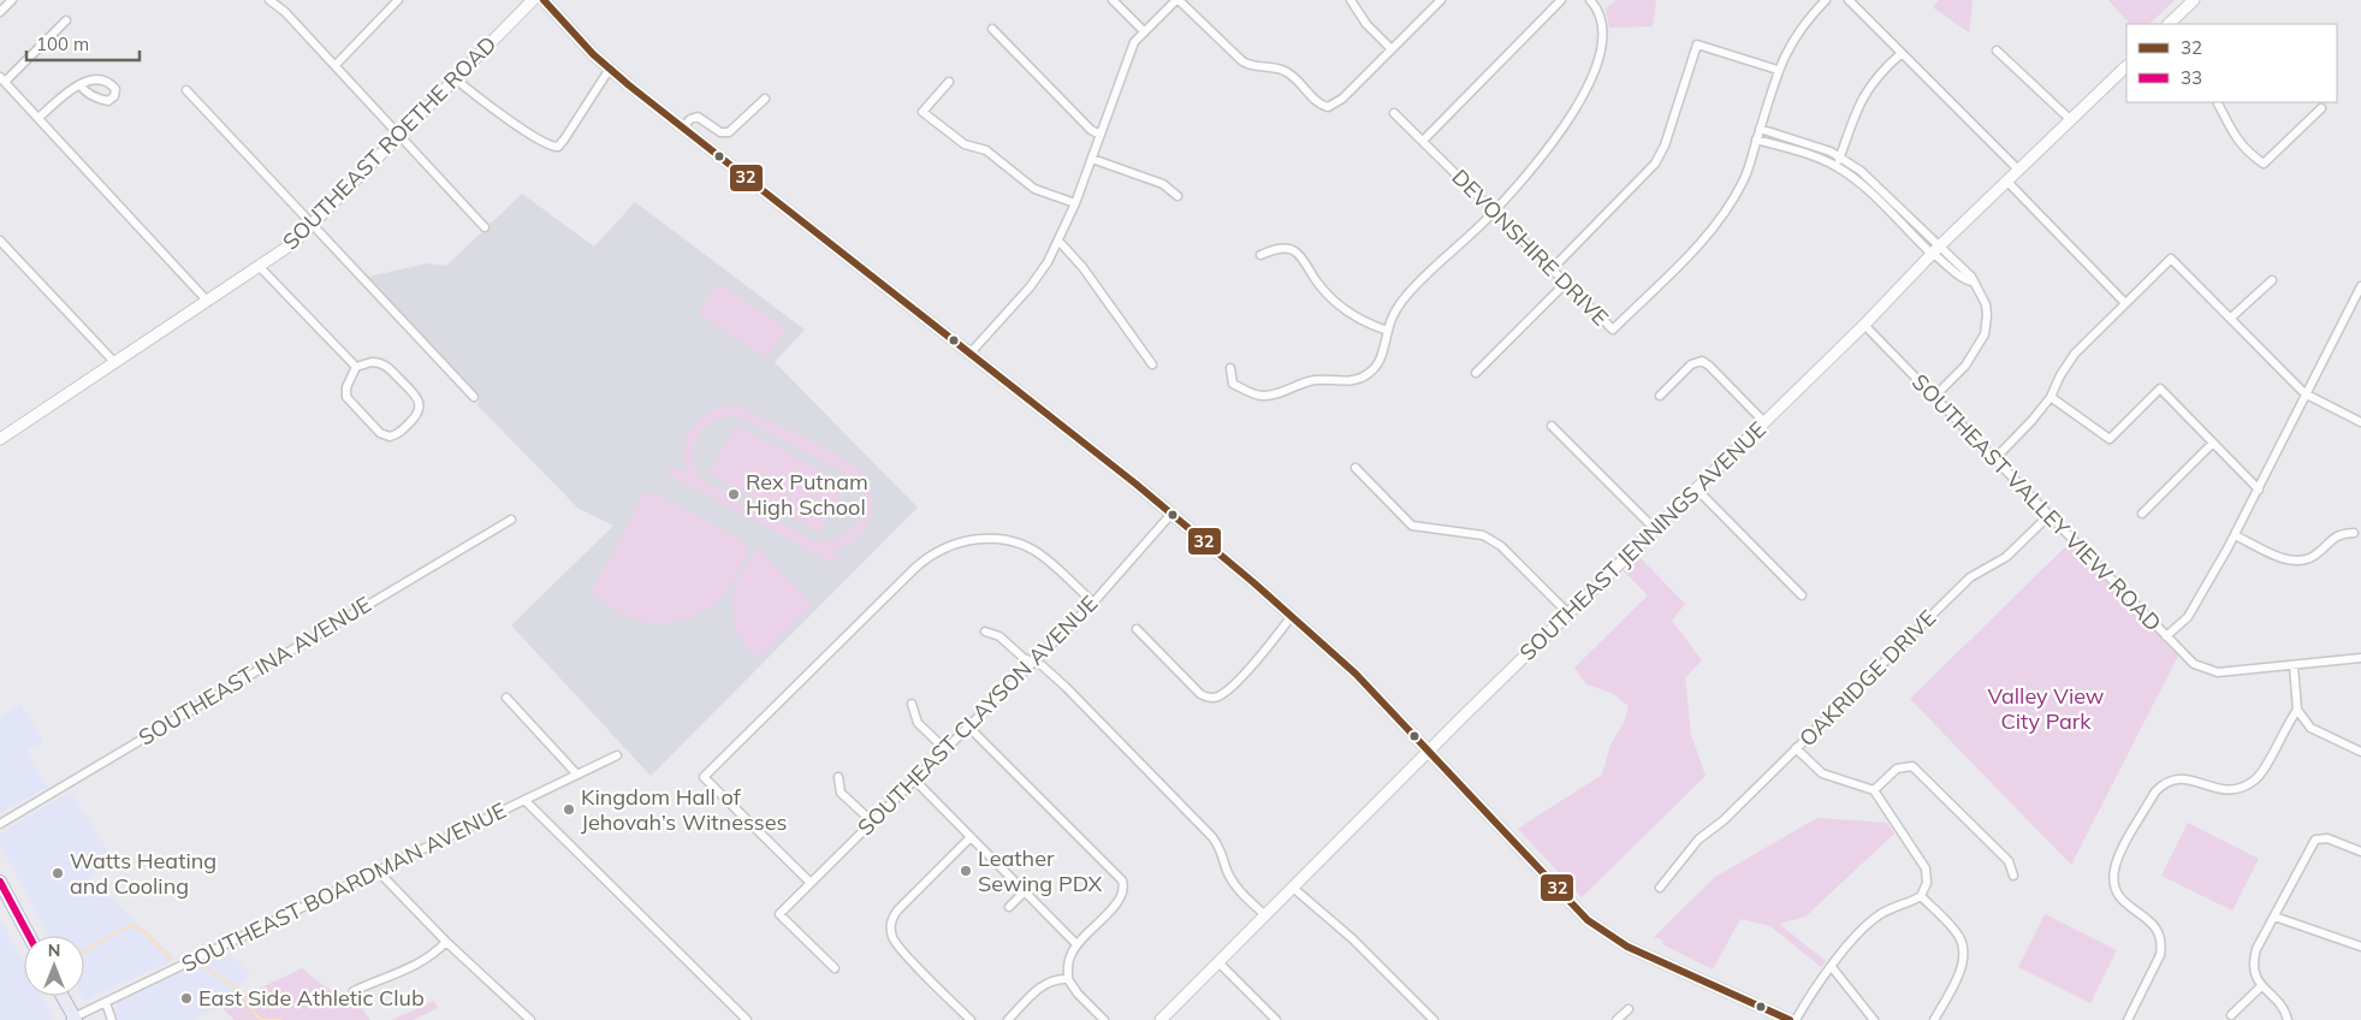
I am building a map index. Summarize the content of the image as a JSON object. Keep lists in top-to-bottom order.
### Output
{
  "streets": {
    "main road": ["SOUTHEAST ROETHE ROAD", "SOUTHEAST JENNINGS AVENUE"],
    "street": [
      "DEVONSHIRE DRIVE",
      "SOUTHEAST VALLEY VIEW ROAD",
      "SOUTHEAST INA AVENUE",
      "OAKRIDGE DRIVE",
      "SOUTHEAST CLAYSON AVENUE",
      "SOUTHEAST BOARDMAN AVENUE"
    ]
  },
  "crossings": [
    ["SOUTHEAST VALLEY VIEW ROAD", "SOUTHEAST JENNINGS AVENUE"],
    ["SOUTHEAST VALLEY VIEW ROAD", "OAKRIDGE DRIVE"]
  ],
  "parks": ["Valley View City Park"],
  "places": [
    "Rex Putnam High School",
    "Kingdom Hall of Jehovah’s Witnesses",
    "Leather Sewing PDX",
    "Watts Heating and Cooling",
    "East Side Athletic Club"
  ],
  "lines": ["transit line 32", "transit line 33"],
  "legend": ["32", "33"],
  "scale_bar": "100 m",
  "north": "top"
}
